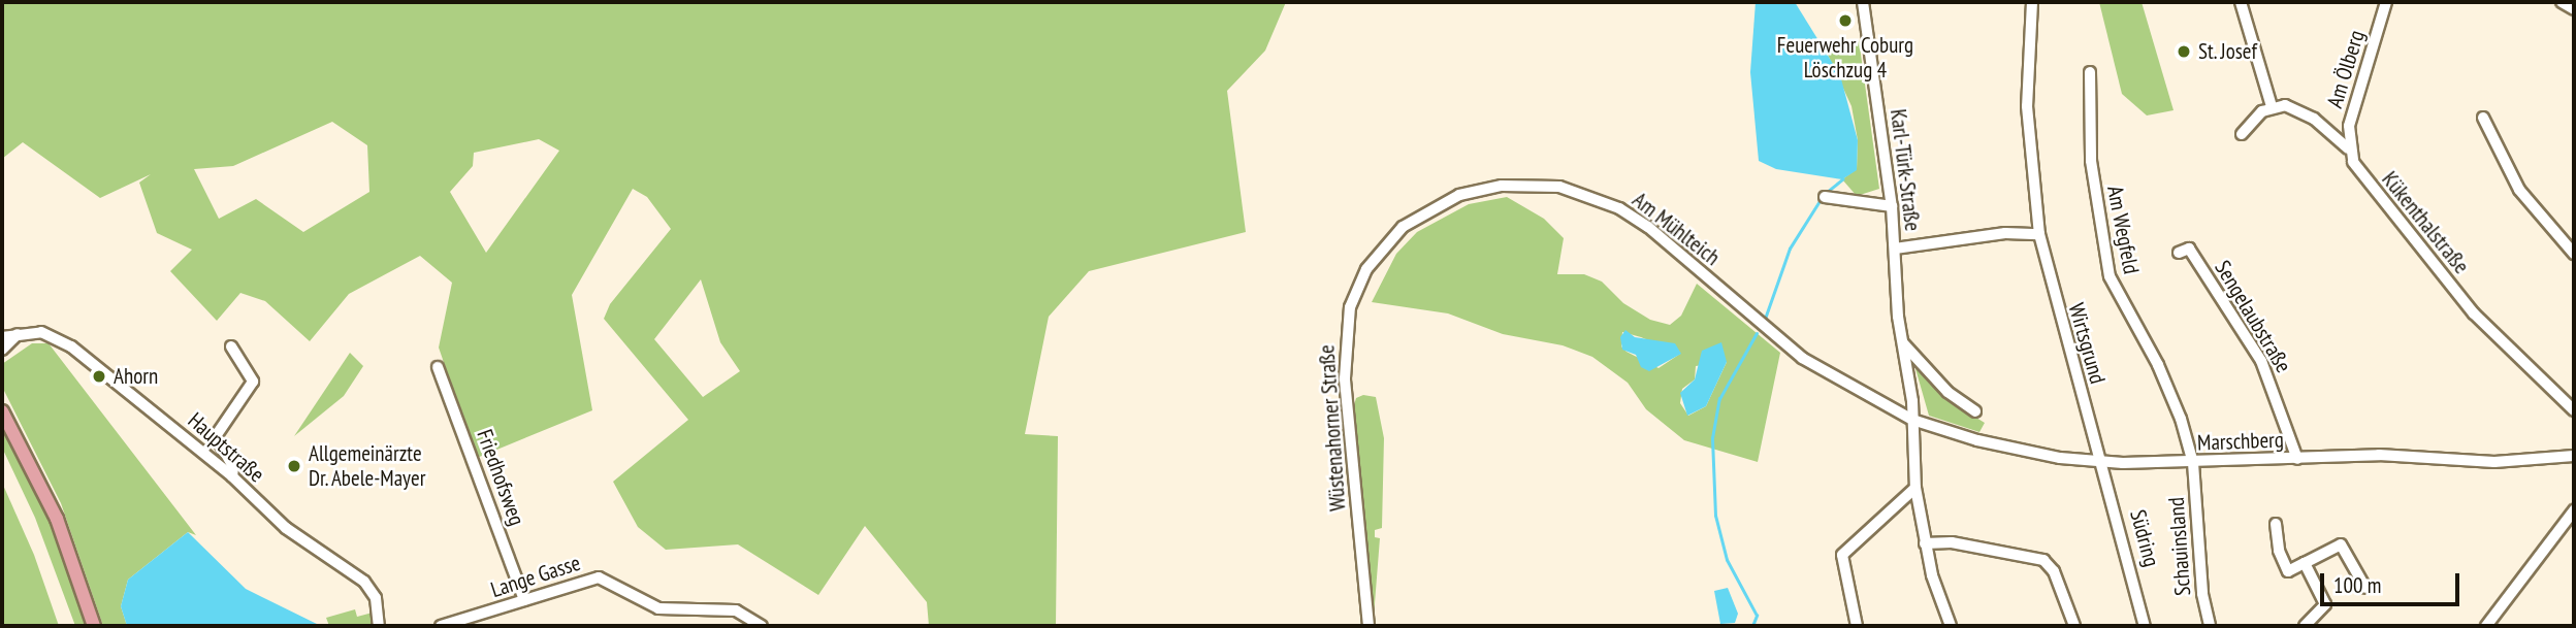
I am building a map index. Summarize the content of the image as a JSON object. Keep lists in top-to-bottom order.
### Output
{
  "streets": {
    "street": [
      "Am Ölberg",
      "Karl-Türk-Straße",
      "Kükenthalstraße",
      "Am Mühlteich",
      "Am Wegfeld",
      "Sengelaubstraße",
      "Wirtsgrund",
      "Wüstenahorner Straße",
      "Marschberg",
      "Hauptstraße",
      "Friedhofsweg",
      "Südring",
      "Schauinsland",
      "Lange Gasse"
    ]
  },
  "crossings": [
    ["Am Ölberg", "Kükenthalstraße"],
    ["Karl-Türk-Straße", "Am Mühlteich"],
    ["Karl-Türk-Straße", "Marschberg"],
    ["Am Mühlteich", "Wüstenahorner Straße"],
    ["Am Mühlteich", "Marschberg"],
    ["Am Wegfeld", "Marschberg"],
    ["Am Wegfeld", "Schauinsland"],
    ["Sengelaubstraße", "Marschberg"],
    ["Wirtsgrund", "Marschberg"],
    ["Wirtsgrund", "Südring"],
    ["Marschberg", "Südring"],
    ["Marschberg", "Schauinsland"],
    ["Friedhofsweg", "Lange Gasse"]
  ],
  "places": [
    "Feuerwehr Coburg Löschzug 4",
    "St. Josef",
    "Ahorn",
    "Allgemeinärzte Dr. Abele-Mayer"
  ],
  "scale_bar": "100 m"
}
